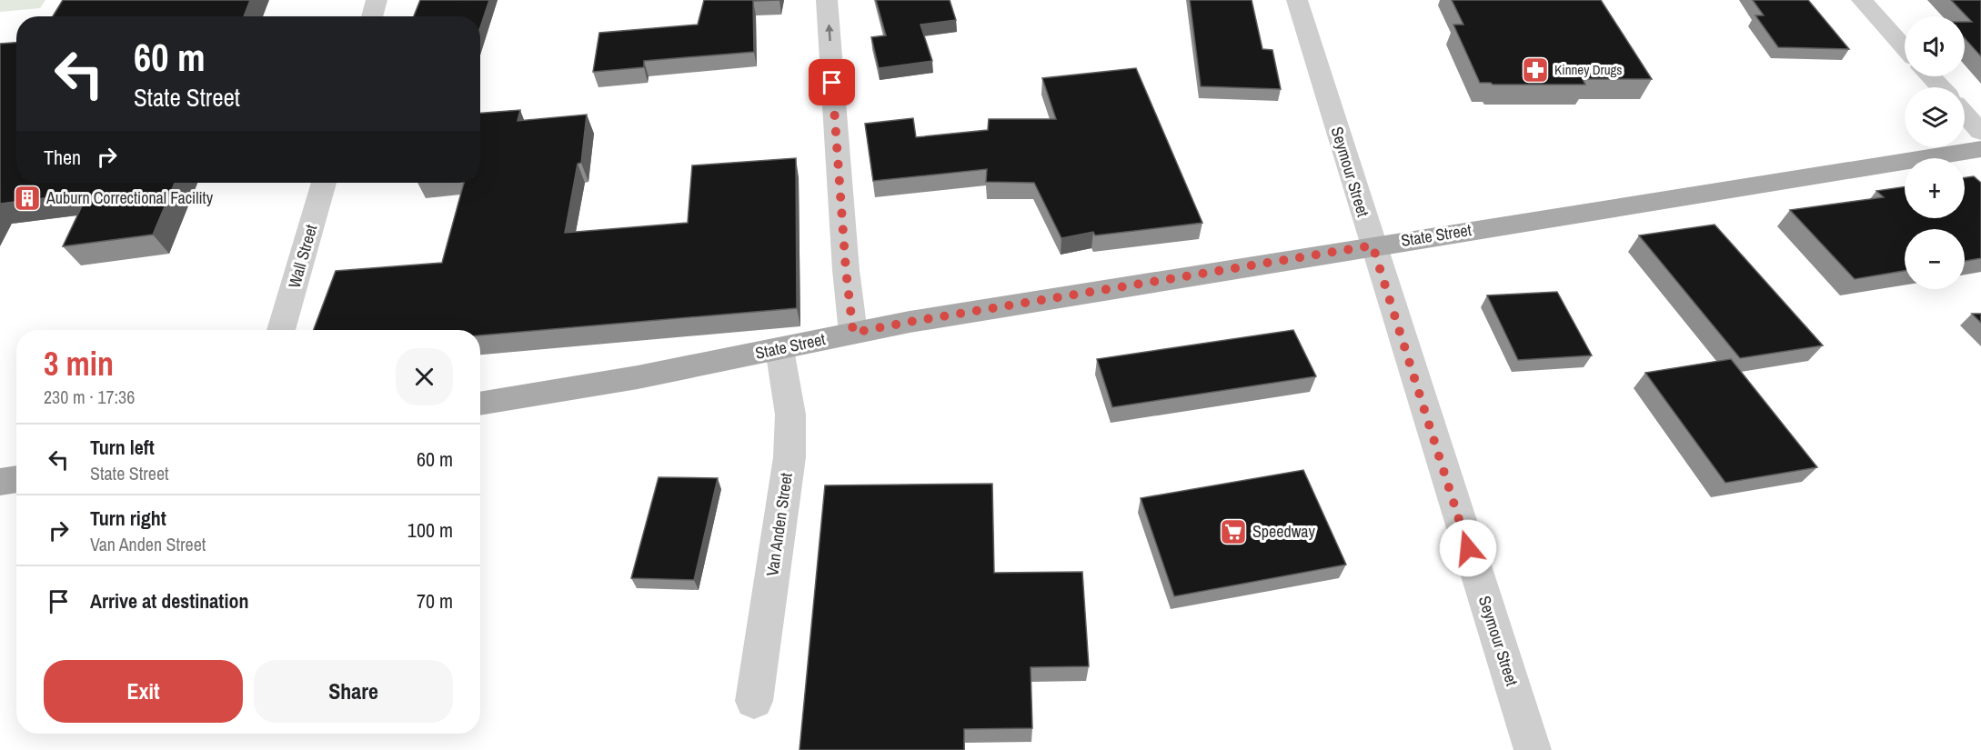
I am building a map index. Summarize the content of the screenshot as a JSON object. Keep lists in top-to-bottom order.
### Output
{
  "streets": {
    "main road": ["State Street"],
    "street": ["Seymour Street", "Wall Street", "Van Anden Street"]
  },
  "crossings": [
    ["Seymour Street", "State Street"],
    ["State Street", "Van Anden Street"]
  ],
  "places": {
    "pharmacy": ["Kinney Drugs"],
    "building": ["Auburn Correctional Facility"],
    "supermarket": ["Speedway"]
  },
  "page": {
    "map_buttons": ["+", "−"],
    "turn": ["60 m", "State Street"],
    "then": "Then",
    "heading": ["3 min", "230 m · 17:36"],
    "list": [
      {
        "name": "Turn left",
        "note": "State Street",
        "value": "60 m"
      },
      {
        "name": "Turn right",
        "note": "Van Anden Street",
        "value": "100 m"
      },
      {
        "name": "Arrive at destination",
        "value": "70 m"
      }
    ],
    "buttons": ["Exit", "Share"]
  }
}
